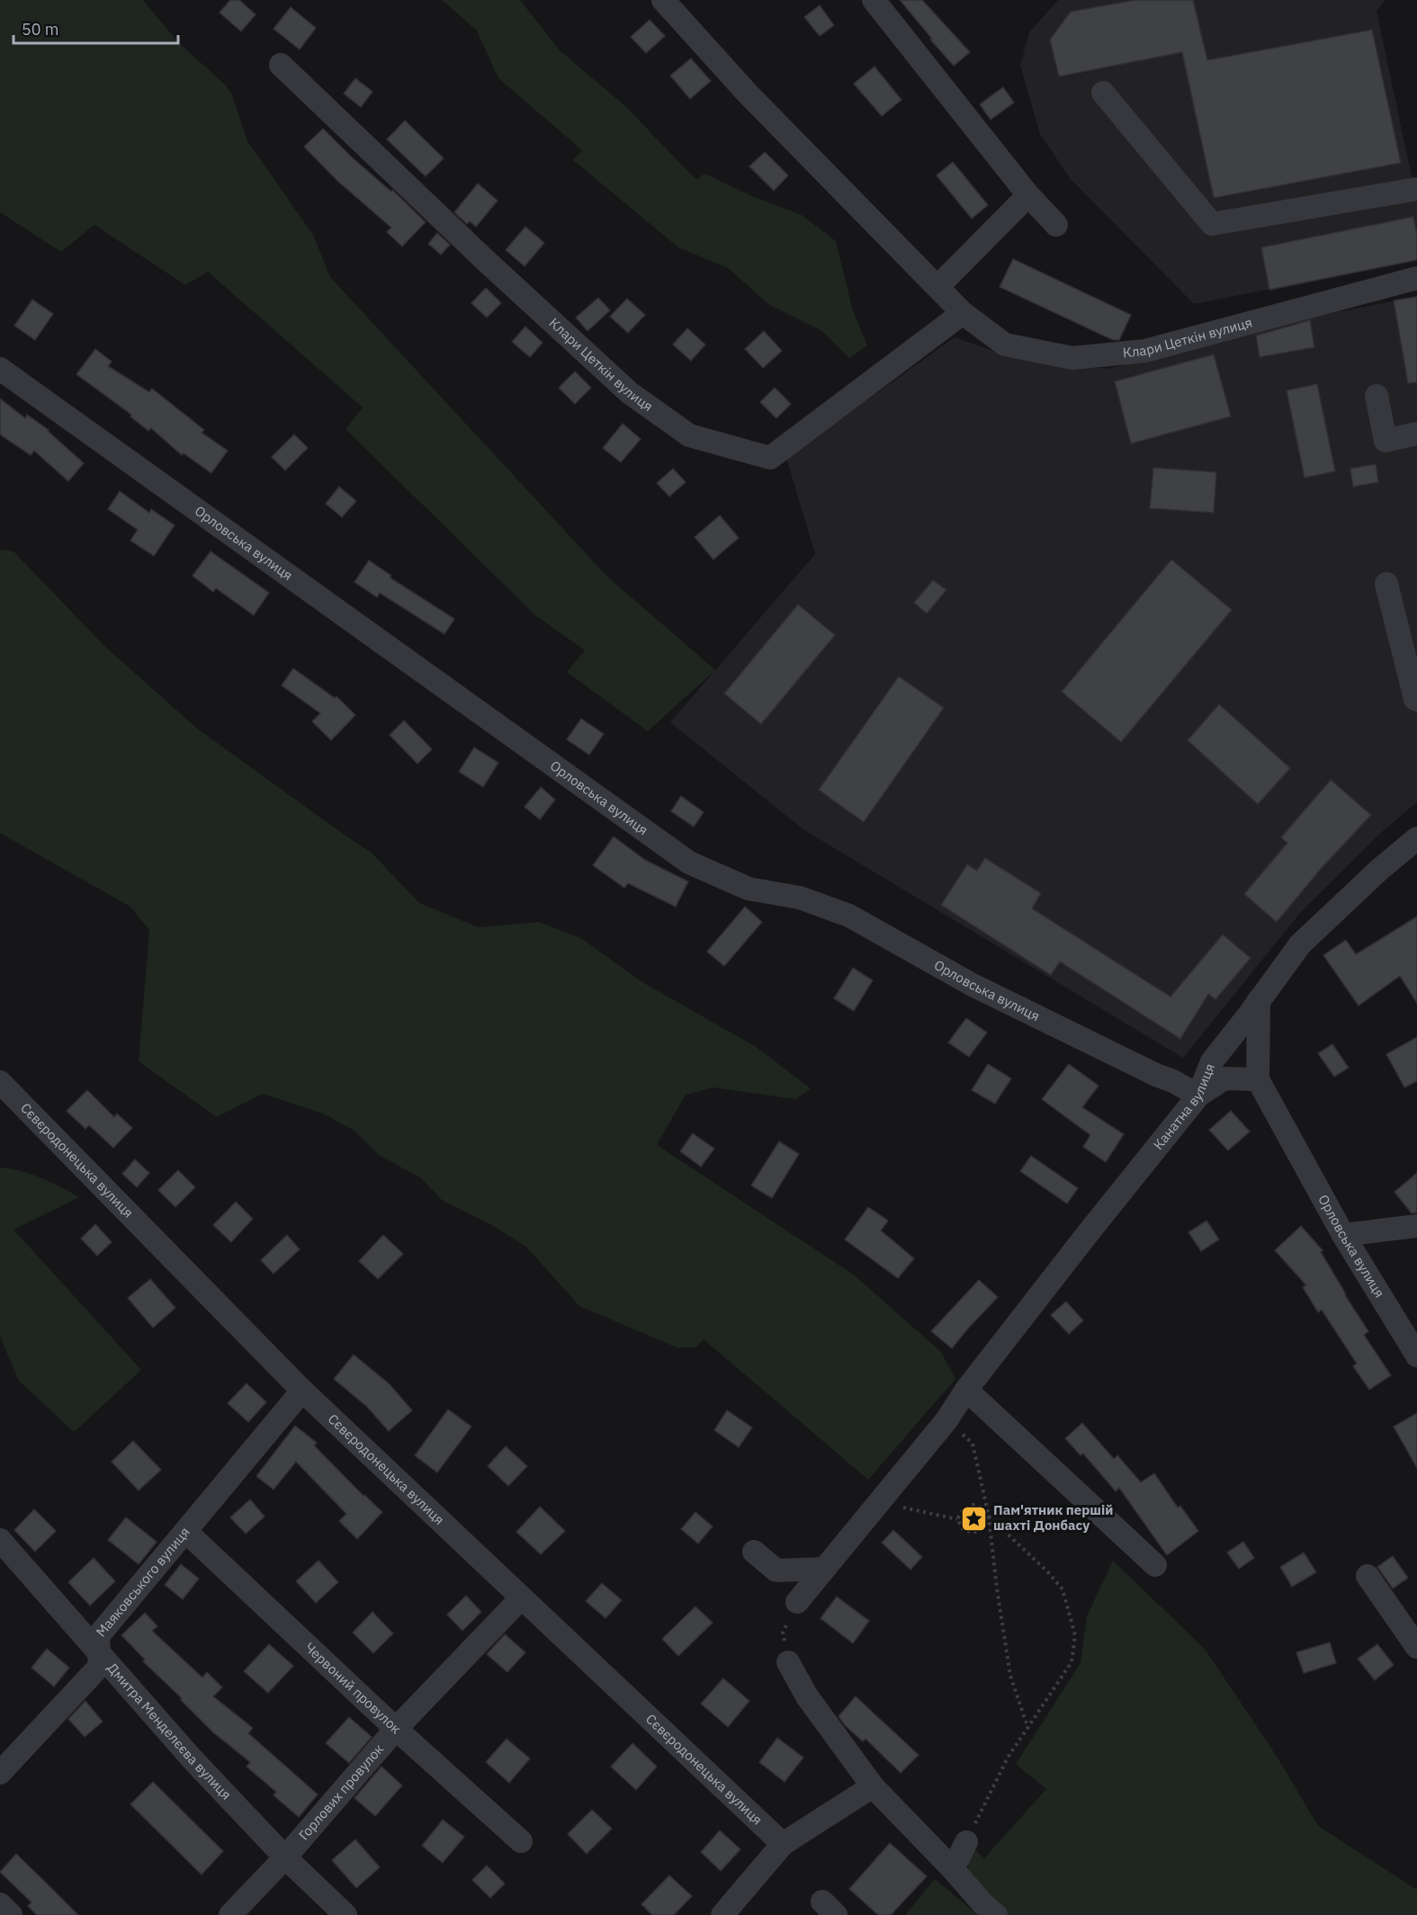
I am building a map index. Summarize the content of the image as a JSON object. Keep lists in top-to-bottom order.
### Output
{
  "streets": {
    "street": [
      "Клари Цеткін вулиця",
      "Орловська вулиця",
      "Канатна вулиця",
      "Сєвєродонецька вулиця",
      "Маяковського вулиця",
      "Червоний провулок",
      "Дмитра Менделєєва вулиця",
      "Горлових провулок"
    ]
  },
  "crossings": [
    ["Орловська вулиця", "Канатна вулиця"],
    ["Сєвєродонецька вулиця", "Маяковського вулиця"],
    ["Сєвєродонецька вулиця", "Горлових провулок"],
    ["Маяковського вулиця", "Червоний провулок"],
    ["Маяковського вулиця", "Дмитра Менделєєва вулиця"],
    ["Червоний провулок", "Горлових провулок"],
    ["Дмитра Менделєєва вулиця", "Горлових провулок"]
  ],
  "places": {
    "place": ["Пам'ятник першій шахті Донбасу"]
  },
  "scale_bar": "50 m"
}
